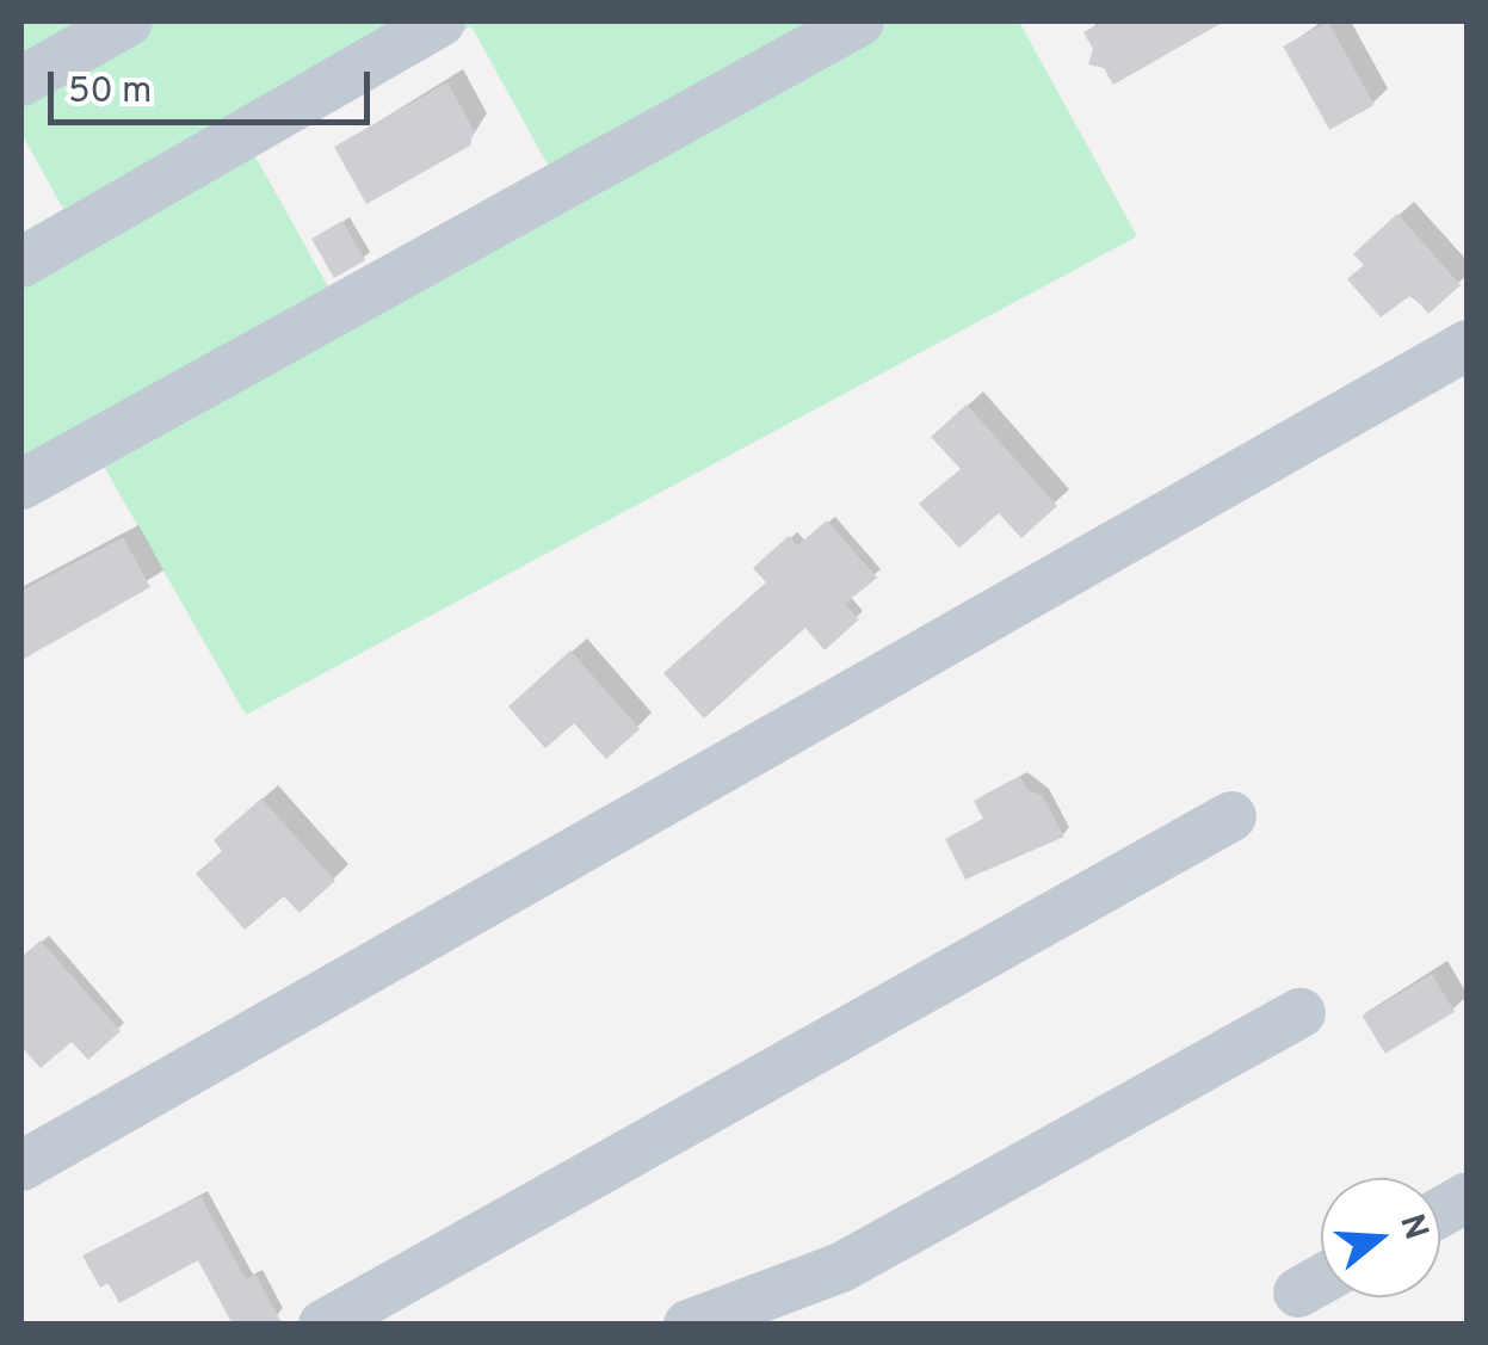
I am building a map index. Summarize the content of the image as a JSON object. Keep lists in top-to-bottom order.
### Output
{
  "scale_bar": "50 m",
  "north": "right"
}
